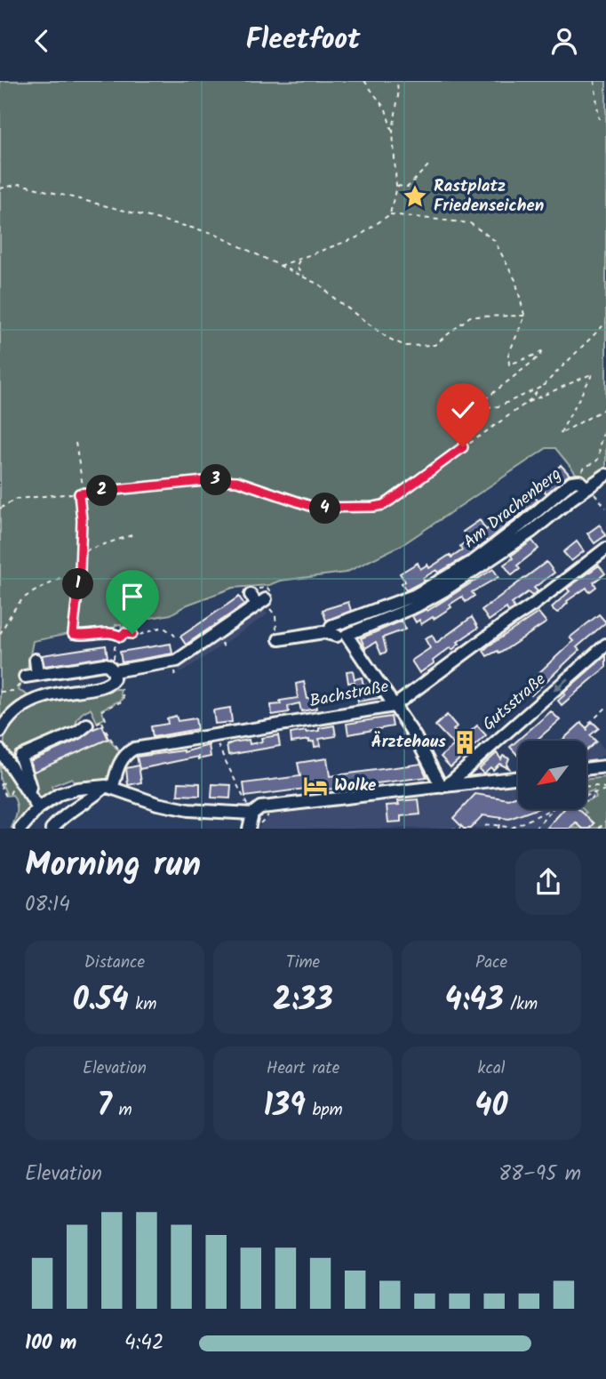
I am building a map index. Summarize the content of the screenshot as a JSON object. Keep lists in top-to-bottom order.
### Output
{
  "streets": {
    "street": ["Am Drachenberg", "Bachstraße", "Gutsstraße"]
  },
  "one_way": ["Gutsstraße"],
  "places": {
    "place": ["Rastplatz Friedenseichen"],
    "building": ["Ärztehaus"],
    "hotel": ["Wolke"]
  },
  "north": "bottom left",
  "page": {
    "header": "Fleetfoot",
    "pins": [
      "3",
      "2",
      "4",
      "1"
    ],
    "heading": ["Morning run", "08:14"],
    "stats": [
      ["Distance", "0.54 km"],
      ["Time", "2:33"],
      ["Pace", "4:43 /km"],
      ["Elevation", "7 m"],
      ["Heart rate", "139 bpm"],
      ["kcal", "40"]
    ],
    "chart": ["Elevation", "88–95 m"],
    "list": [
      {
        "name": "100 m",
        "note": "4:42"
      }
    ]
  }
}
